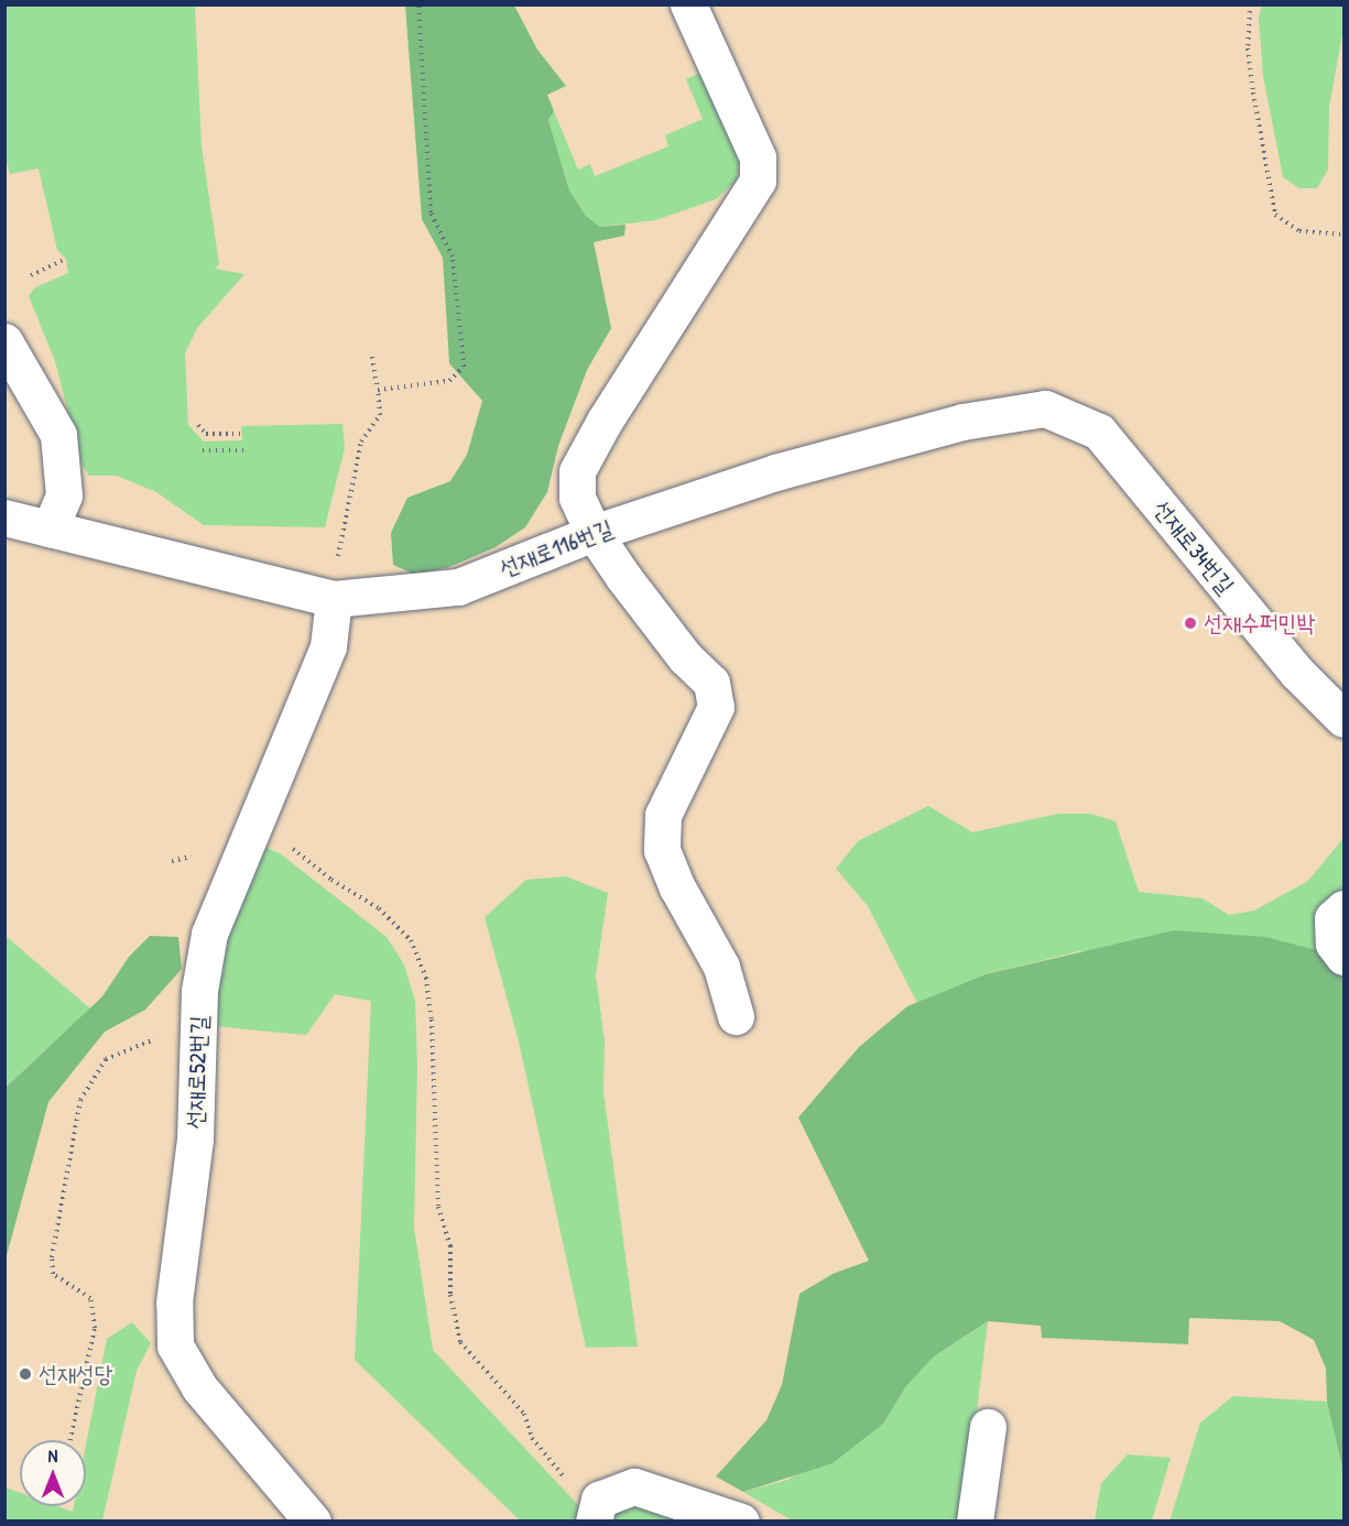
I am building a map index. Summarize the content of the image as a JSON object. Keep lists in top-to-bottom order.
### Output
{
  "streets": {
    "street": ["선재로34번길", "선재로116번길", "선재로52번길"]
  },
  "crossings": [
    ["선재로34번길", "선재로116번길"],
    ["선재로116번길", "선재로52번길"]
  ],
  "places": ["선재수퍼민박", "선재성당"],
  "north": "top"
}
